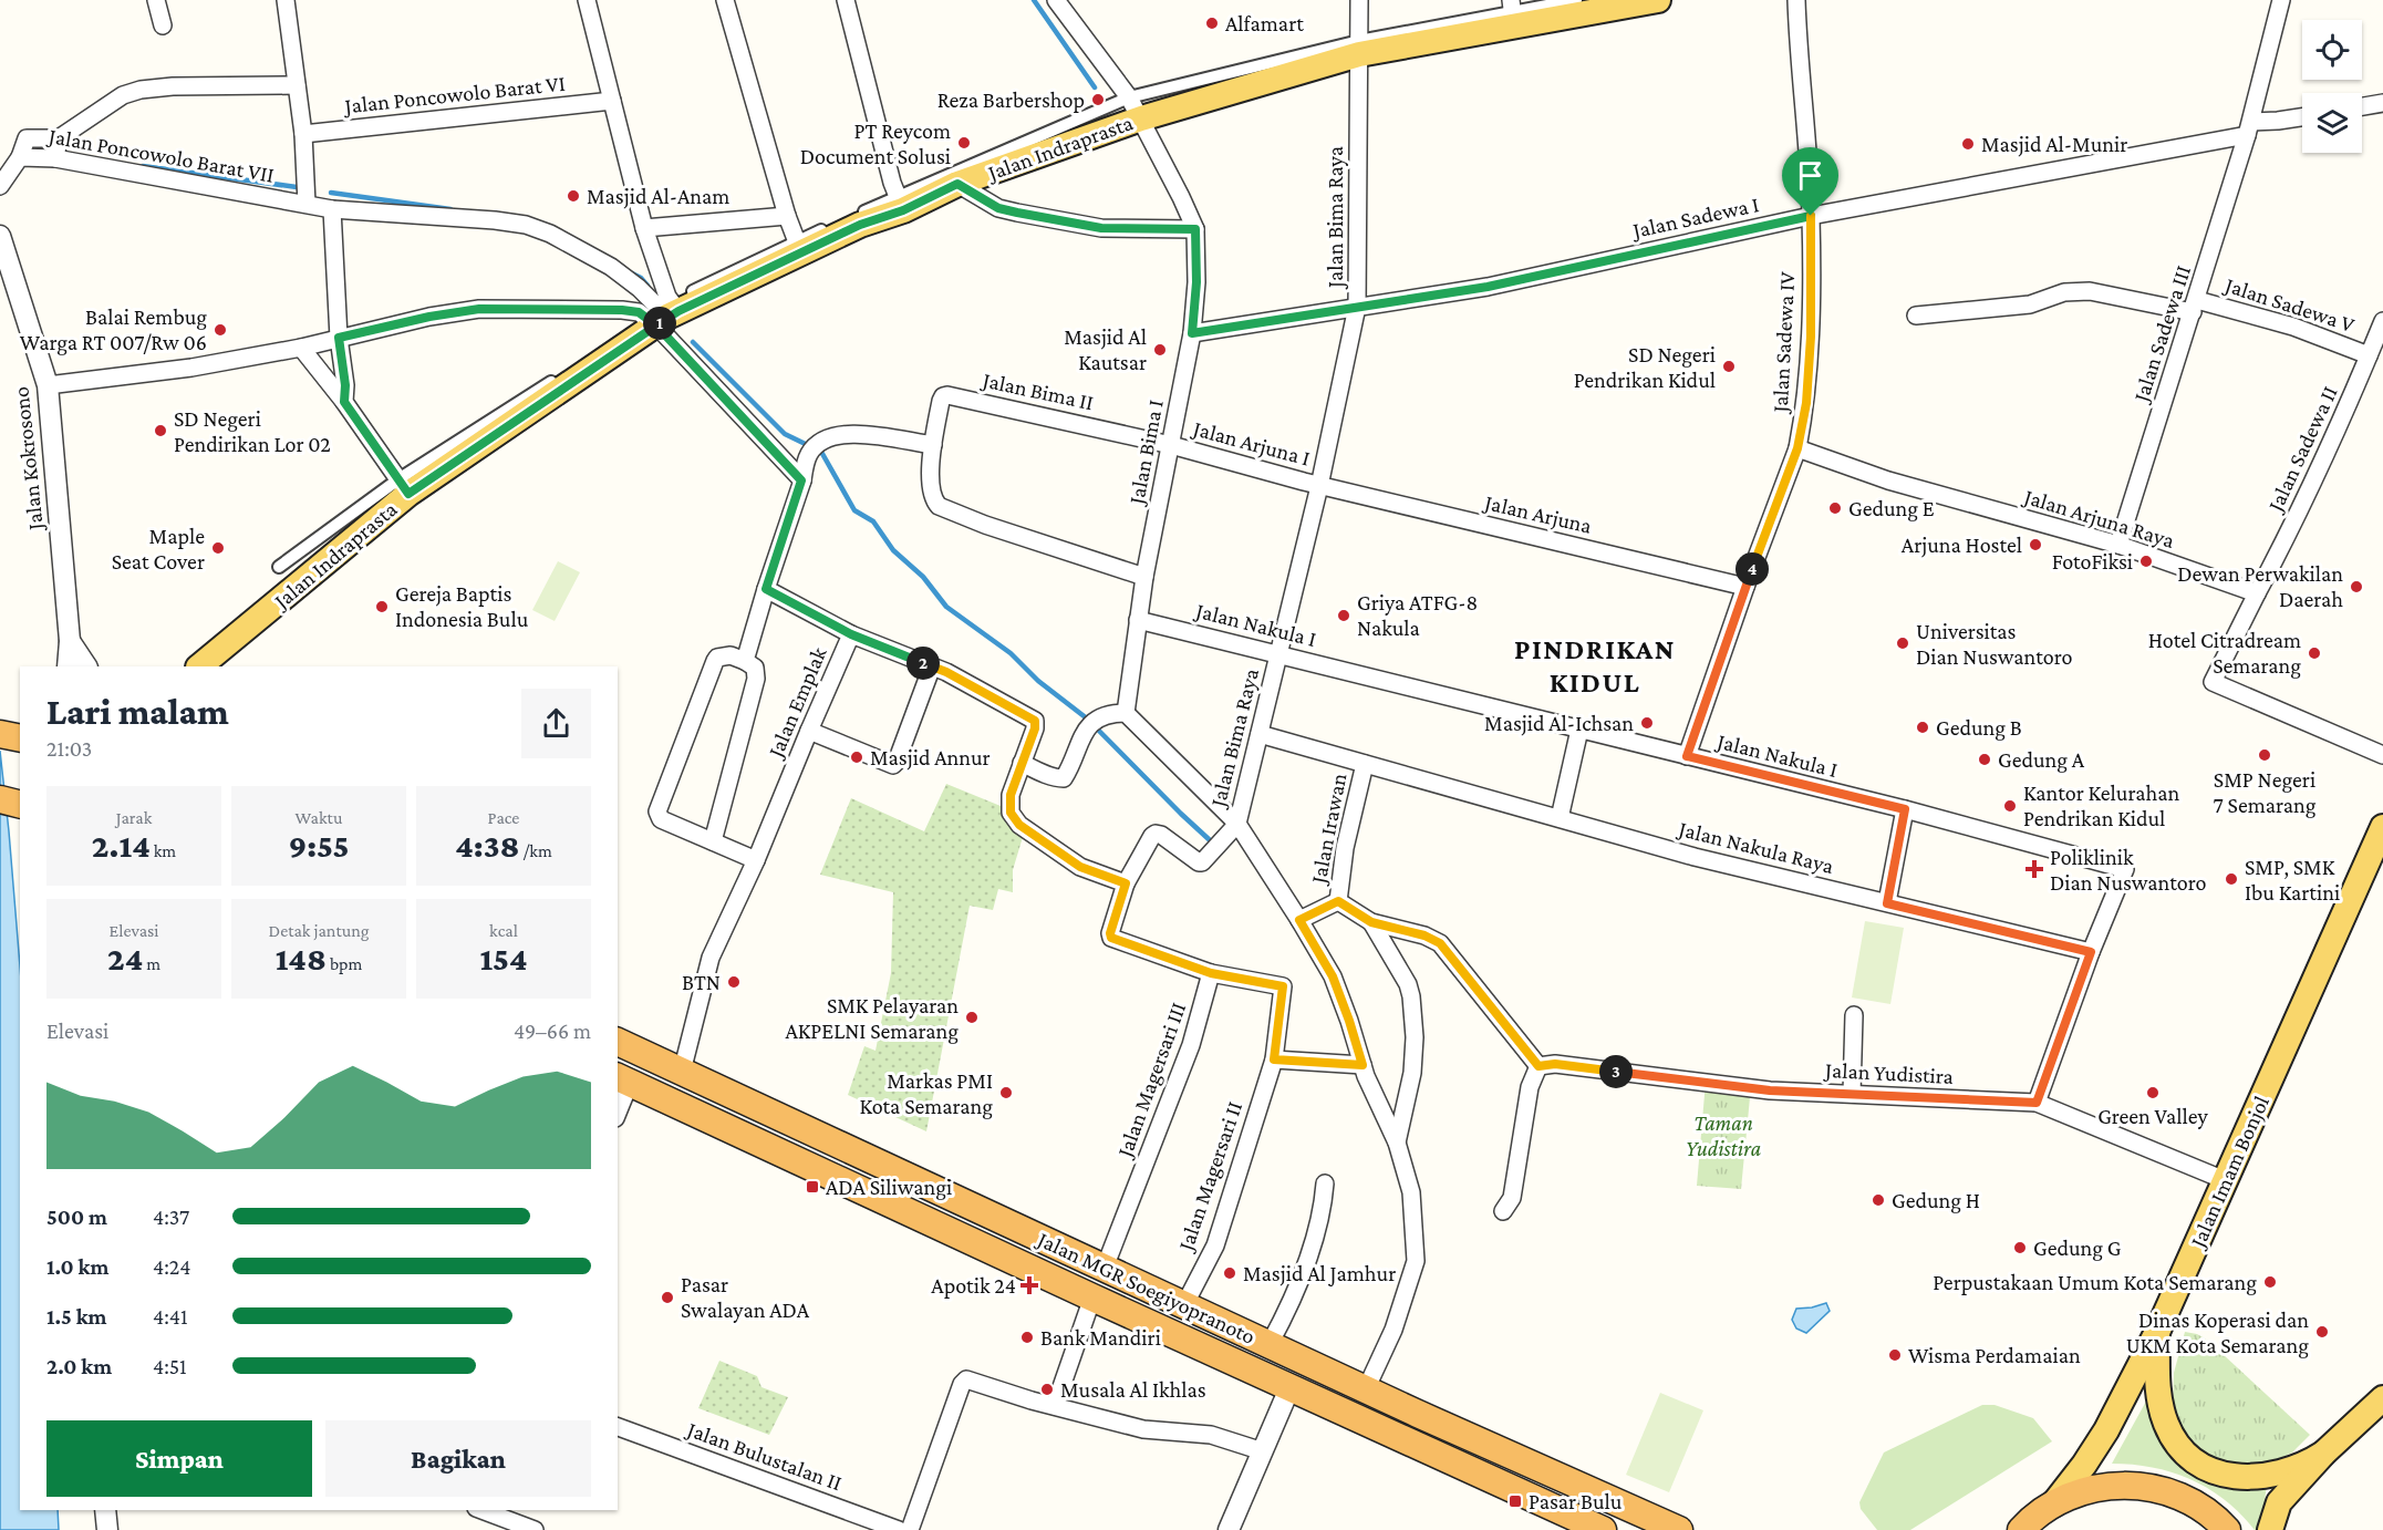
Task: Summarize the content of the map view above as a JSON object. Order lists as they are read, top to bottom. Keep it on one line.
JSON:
{"streets":{"highway":["Jalan MGR Soegiyopranoto"],"main road":["Jalan Indraprasta","Jalan Imam Bonjol"],"street":["Jalan Poncowolo Barat VI","Jalan Poncowolo Barat VII","Jalan Bima Raya","Jalan Sadewa I","Jalan Sadewa V","Jalan Sadewa III","Jalan Sadewa IV","Jalan Bima II","Jalan Arjuna I","Jalan Sadewa II","Jalan Bima I","Jalan Kokrosono","Jalan Arjuna","Jalan Arjuna Raya","Jalan Nakula I","Jalan Emplak","Jalan Irawan","Jalan Nakula Raya","Jalan Yudistira","Jalan Magersari III","Jalan Magersari II","Jalan Bulustalan II"]},"crossings":[["Jalan Indraprasta","Jalan Poncowolo Barat VII"],["Jalan Indraprasta","Jalan Bima Raya"],["Jalan Indraprasta","Jalan Bima I"],["Jalan Bima Raya","Jalan Sadewa I"],["Jalan Bima Raya","Jalan Arjuna I"],["Jalan Bima Raya","Jalan Arjuna"],["Jalan Bima Raya","Jalan Nakula I"],["Jalan Bima Raya","Jalan Irawan"],["Jalan Bima Raya","Jalan Nakula Raya"],["Jalan Bima Raya","Jalan MGR Soegiyopranoto"],["Jalan Sadewa I","Jalan Sadewa III"],["Jalan Sadewa I","Jalan Sadewa IV"],["Jalan Sadewa I","Jalan Bima I"],["Jalan Sadewa V","Jalan Sadewa III"],["Jalan Sadewa V","Jalan Sadewa II"],["Jalan Sadewa III","Jalan Arjuna Raya"],["Jalan Sadewa IV","Jalan Arjuna Raya"],["Jalan Bima II","Jalan Arjuna I"],["Jalan Bima II","Jalan Bima I"],["Jalan Arjuna I","Jalan Bima I"],["Jalan Arjuna I","Jalan Arjuna"],["Jalan Sadewa II","Jalan Arjuna Raya"],["Jalan Bima I","Jalan Nakula I"],["Jalan Nakula I","Jalan Nakula Raya"],["Jalan Emplak","Jalan MGR Soegiyopranoto"],["Jalan Irawan","Jalan Nakula Raya"],["Jalan Irawan","Jalan Yudistira"],["Jalan Yudistira","Jalan Imam Bonjol"],["Jalan Magersari III","Jalan Magersari II"],["Jalan Magersari III","Jalan MGR Soegiyopranoto"],["Jalan Magersari II","Jalan MGR Soegiyopranoto"]],"districts":["PINDRIKAN KIDUL"],"parks":["Taman Yudistira"],"places":{"other":["Alfamart","Reza Barbershop","PT Reycom Document Solusi","Masjid Al-Munir","Masjid Al-Anam","Balai Rembug Warga RT 007/Rw 06","Masjid Al Kautsar","SD Negeri Pendrikan Kidul","SD Negeri Pendirikan Lor 02","Gedung E","Arjuna Hostel","Maple Seat Cover","FotoFiksi","Dewan Perwakilan Daerah","Gereja Baptis Indonesia Bulu","Griya ATFG-8 Nakula","Universitas Dian Nuswantoro","Hotel Citradream Semarang","Masjid Al-Ichsan","Gedung B","SMP Negeri 7 Semarang","Masjid Annur","Gedung A","Kantor Kelurahan Pendrikan Kidul","SMP, SMK Ibu Kartini","BTN","SMK Pelayaran AKPELNI Semarang","Markas PMI Kota Semarang","Green Valley","Gedung H","Gedung G","Masjid Al Jamhur","Perpustakaan Umum Kota Semarang","Pasar Swalayan ADA","Dinas Koperasi dan UKM Kota Semarang","Bank Mandiri","Wisma Perdamaian","Musala Al Ikhlas"],"health":["Poliklinik Dian Nuswantoro","Apotik 24"],"transit":["ADA Siliwangi","Pasar Bulu"]},"page":{"pins":["1","4","2","3"],"heading":["Lari malam","21:03"],"stats":[["Jarak","2.14 km"],["Waktu","9:55"],["Pace","4:38 /km"],["Elevasi","24 m"],["Detak jantung","148 bpm"],["kcal","154"]],"chart":["Elevasi","49–66 m"],"list":[{"name":"500 m","note":"4:37"},{"name":"1.0 km","note":"4:24"},{"name":"1.5 km","note":"4:41"},{"name":"2.0 km","note":"4:51"}],"buttons":["Simpan","Bagikan"]}}
